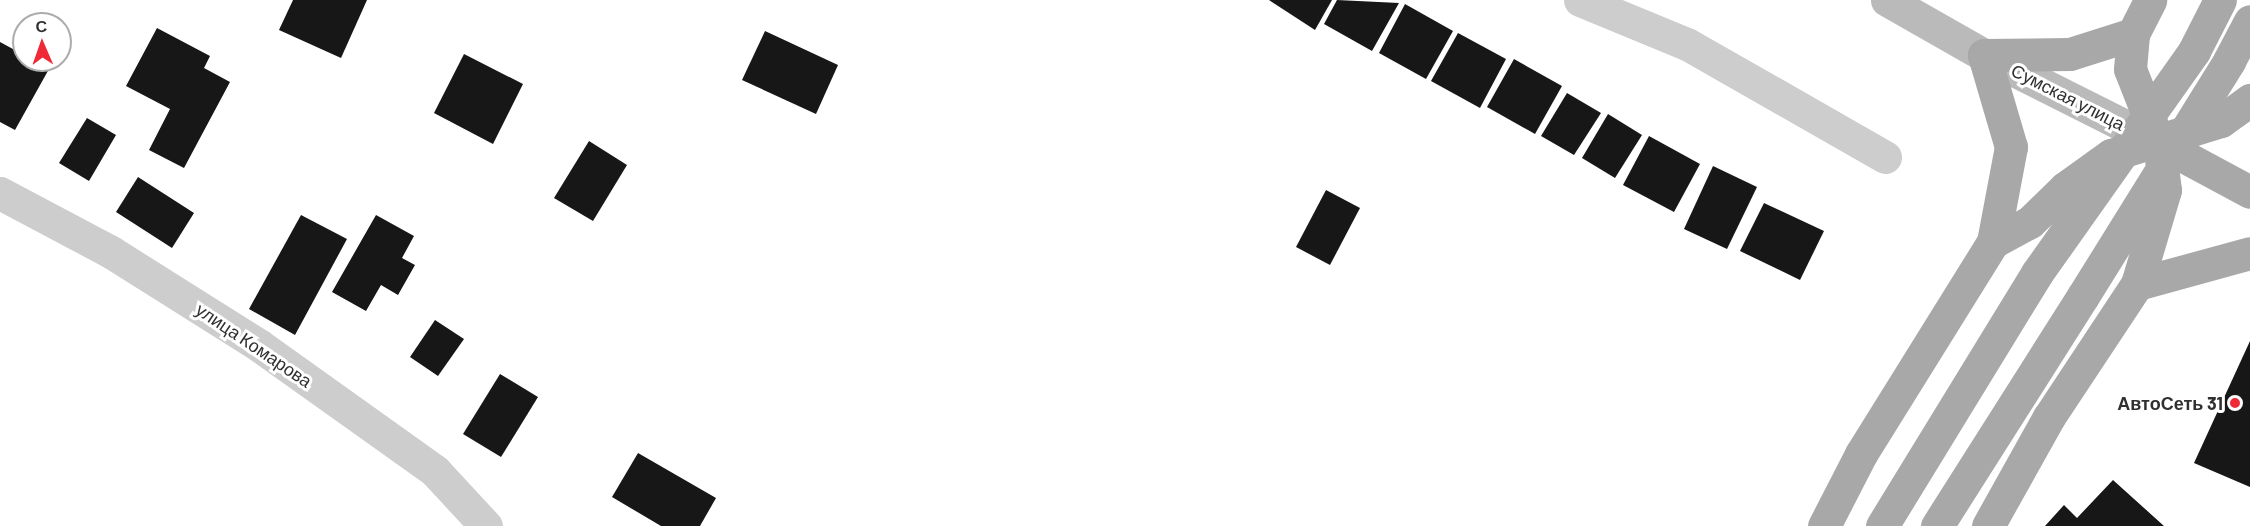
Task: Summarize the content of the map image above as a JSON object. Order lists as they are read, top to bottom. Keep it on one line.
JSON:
{"streets":{"main road":["Сумская улица"],"street":["улица Комарова"]},"places":["АвтоСеть 31"],"north":"top"}
